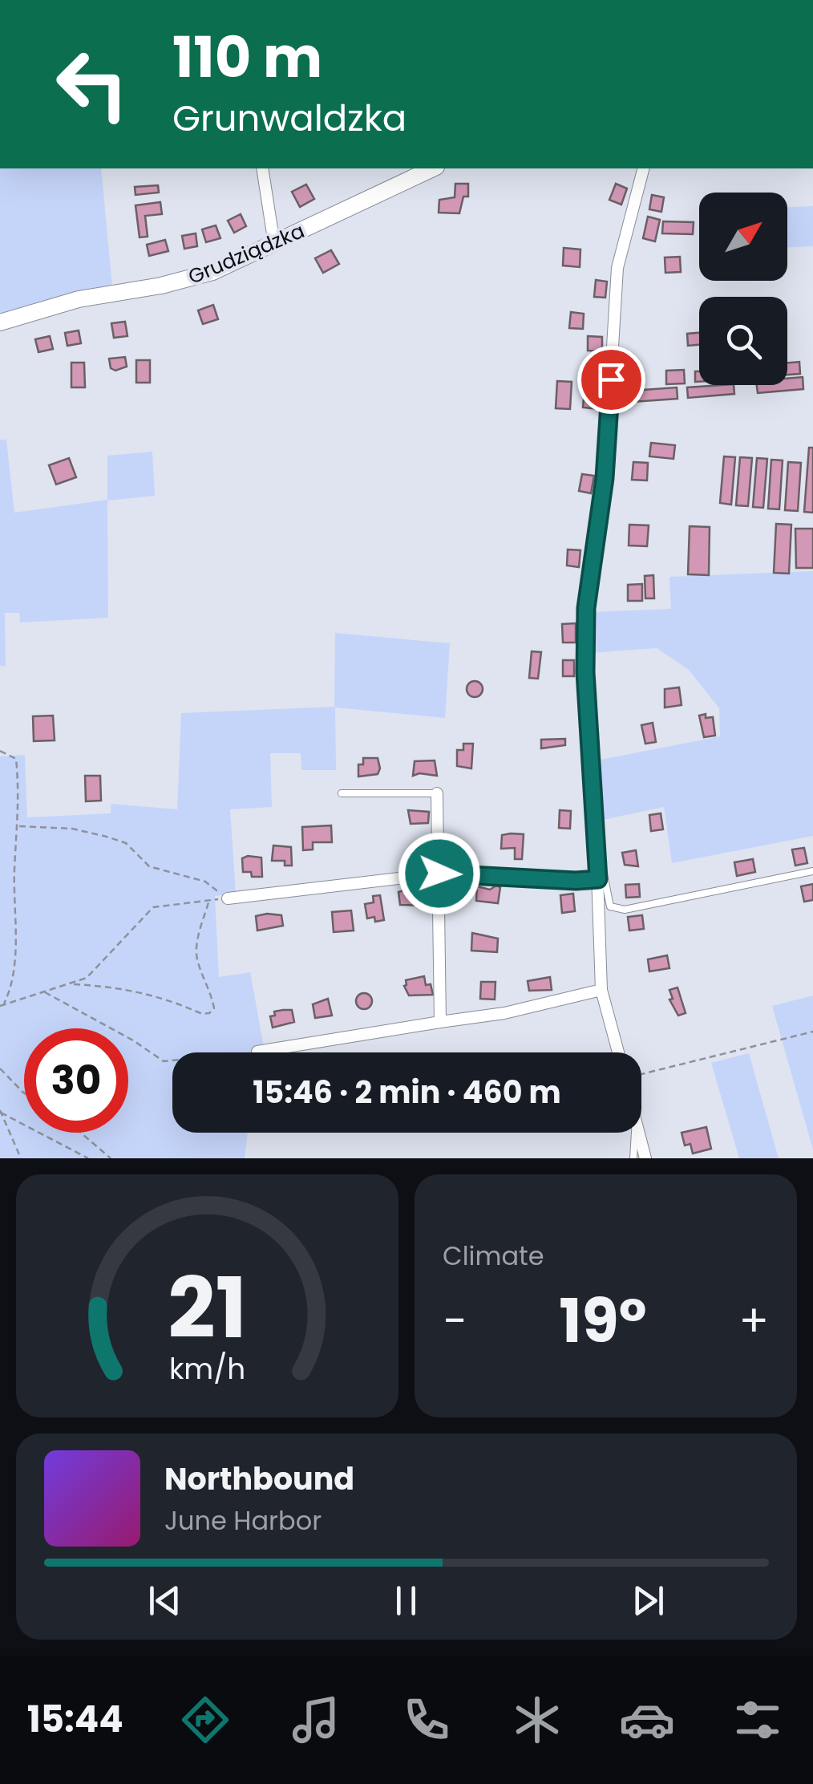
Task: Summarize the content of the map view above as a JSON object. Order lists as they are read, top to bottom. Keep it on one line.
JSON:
{"streets":{"street":["Grudziądzka"]},"north":"top right","page":{"turn":["110 m","Grunwaldzka"],"limit":"30","trip":"15:46 · 2 min · 460 m","tile":"Climate","heat":["−","19°","+"],"song":["Northbound","June Harbor"],"tabs":"15:44","gauge":["21","km/h"]}}
